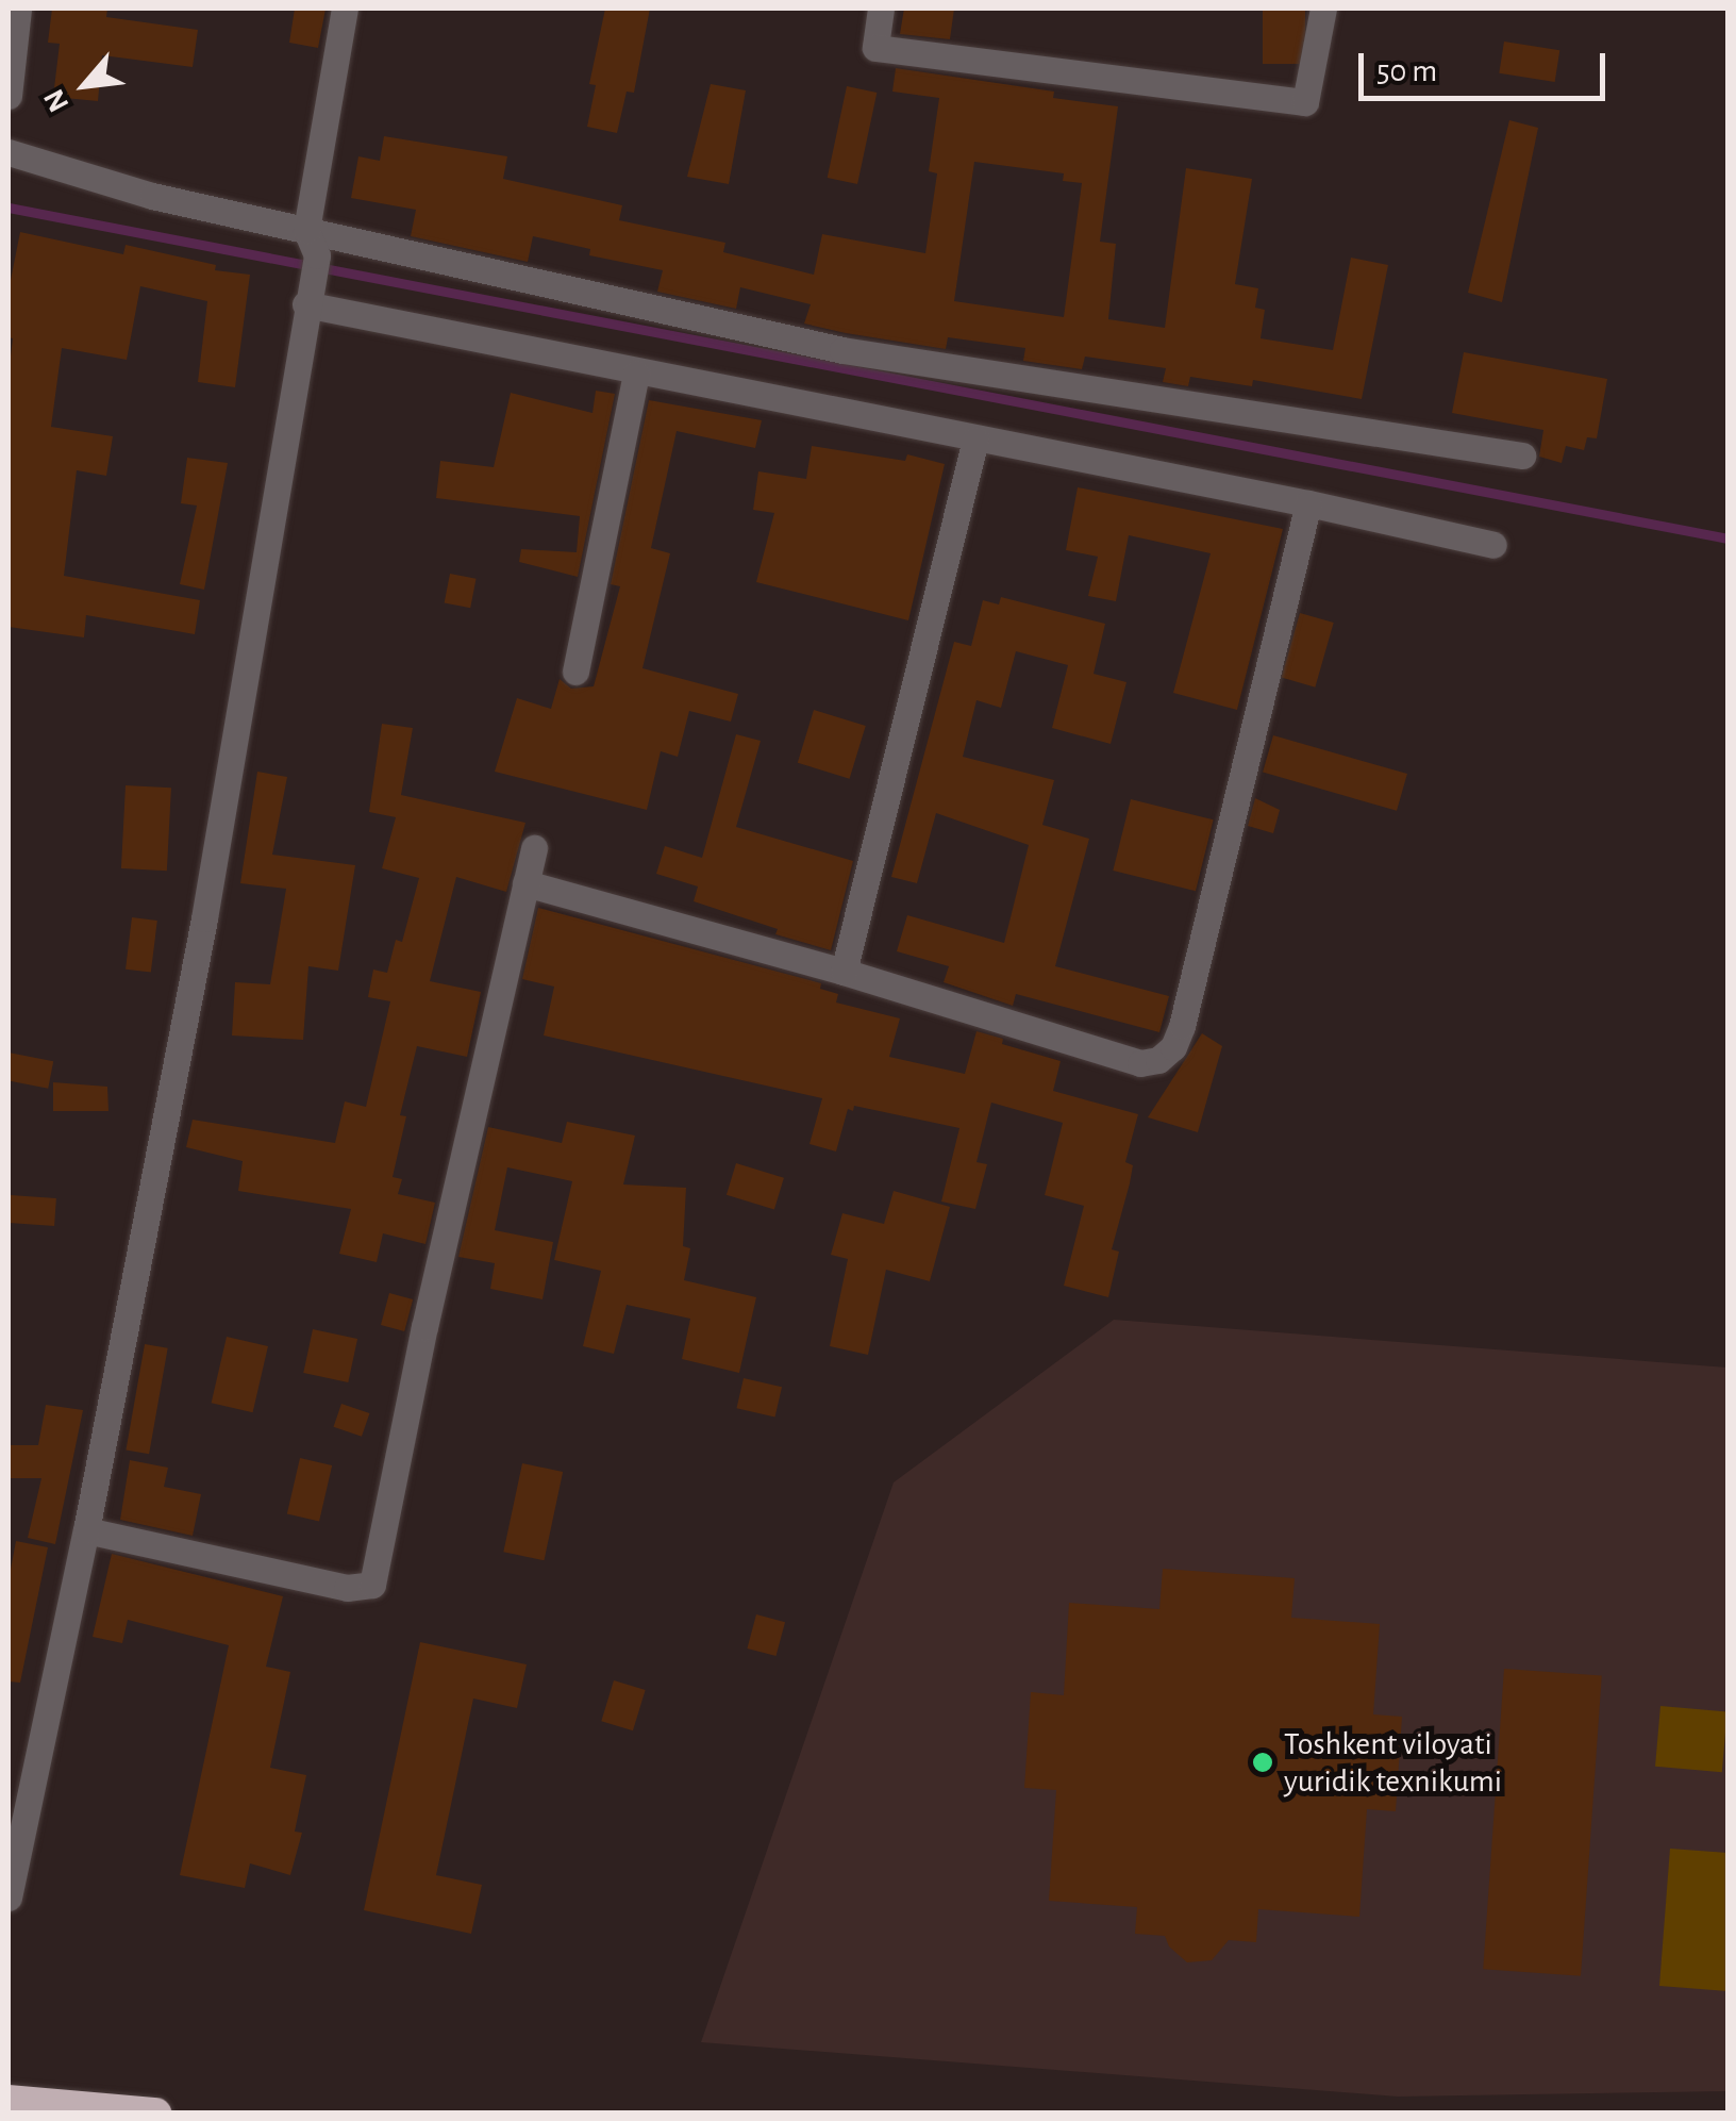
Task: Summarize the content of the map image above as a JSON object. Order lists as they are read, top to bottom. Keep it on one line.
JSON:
{"places":["Toshkent viloyati yuridik texnikumi"],"scale_bar":"50 m","north":"bottom left"}
